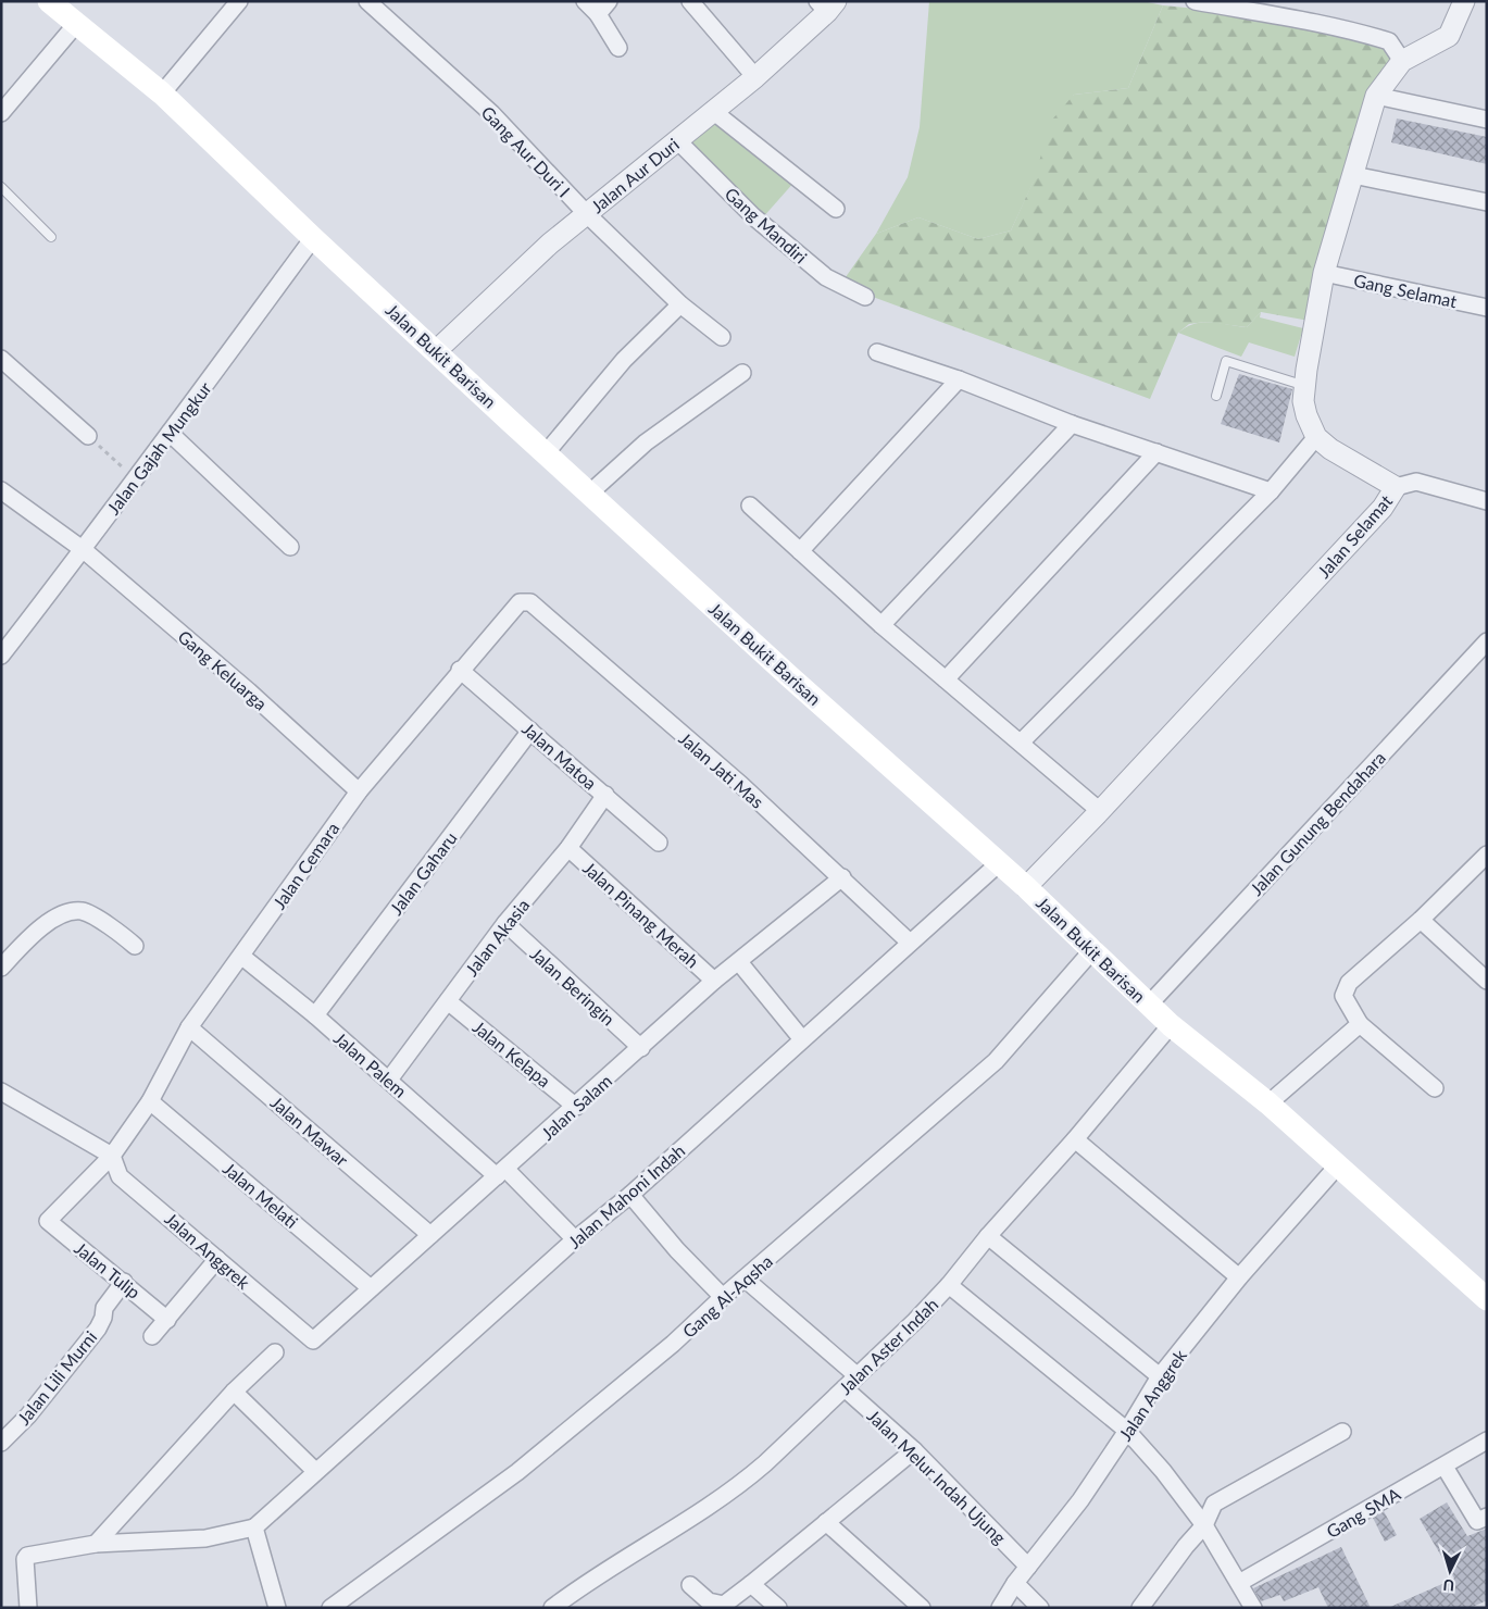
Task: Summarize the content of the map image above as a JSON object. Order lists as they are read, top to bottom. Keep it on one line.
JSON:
{"streets":{"main road":["Jalan Bukit Barisan"],"street":["Gang Aur Duri I","Jalan Aur Duri","Gang Mandiri","Gang Selamat","Jalan Gajah Mungkur","Jalan Selamat","Gang Keluarga","Jalan Matoa","Jalan Jati Mas","Jalan Gunung Bendahara","Jalan Cemara","Jalan Gaharu","Jalan Pinang Merah","Jalan Akasia","Jalan Beringin","Jalan Kelapa","Jalan Palem","Jalan Salam","Jalan Mawar","Jalan Melati","Jalan Mahoni Indah","Jalan Anggrek","Jalan Tulip","Gang Al-Aqsha","Jalan Aster Indah","Jalan Lili Murni","Jalan Melur Indah Ujung","Gang SMA"]},"crossings":[["Gang Aur Duri I","Jalan Aur Duri"],["Jalan Aur Duri","Gang Mandiri"],["Jalan Aur Duri","Jalan Bukit Barisan"],["Jalan Bukit Barisan","Jalan Gajah Mungkur"],["Jalan Bukit Barisan","Jalan Selamat"],["Jalan Bukit Barisan","Jalan Gunung Bendahara"],["Jalan Bukit Barisan","Jalan Mahoni Indah"],["Jalan Bukit Barisan","Jalan Anggrek"],["Jalan Bukit Barisan","Gang Al-Aqsha"],["Jalan Bukit Barisan","Jalan Aster Indah"],["Jalan Gajah Mungkur","Gang Keluarga"],["Gang Keluarga","Jalan Cemara"],["Jalan Matoa","Jalan Cemara"],["Jalan Matoa","Jalan Gaharu"],["Jalan Matoa","Jalan Akasia"],["Jalan Jati Mas","Jalan Cemara"],["Jalan Jati Mas","Jalan Salam"],["Jalan Jati Mas","Jalan Mahoni Indah"],["Jalan Cemara","Jalan Palem"],["Jalan Cemara","Jalan Mawar"],["Jalan Cemara","Jalan Melati"],["Jalan Cemara","Jalan Anggrek"],["Jalan Cemara","Jalan Tulip"],["Jalan Gaharu","Jalan Palem"],["Jalan Pinang Merah","Jalan Akasia"],["Jalan Pinang Merah","Jalan Salam"],["Jalan Akasia","Jalan Beringin"],["Jalan Akasia","Jalan Kelapa"],["Jalan Akasia","Jalan Palem"],["Jalan Beringin","Jalan Salam"],["Jalan Kelapa","Jalan Salam"],["Jalan Palem","Jalan Salam"],["Jalan Palem","Jalan Mahoni Indah"],["Jalan Salam","Jalan Mawar"],["Jalan Salam","Jalan Melati"],["Jalan Salam","Jalan Anggrek"],["Jalan Anggrek","Jalan Melur Indah Ujung"],["Jalan Tulip","Jalan Lili Murni"],["Jalan Aster Indah","Jalan Melur Indah Ujung"]],"north":"bottom"}
